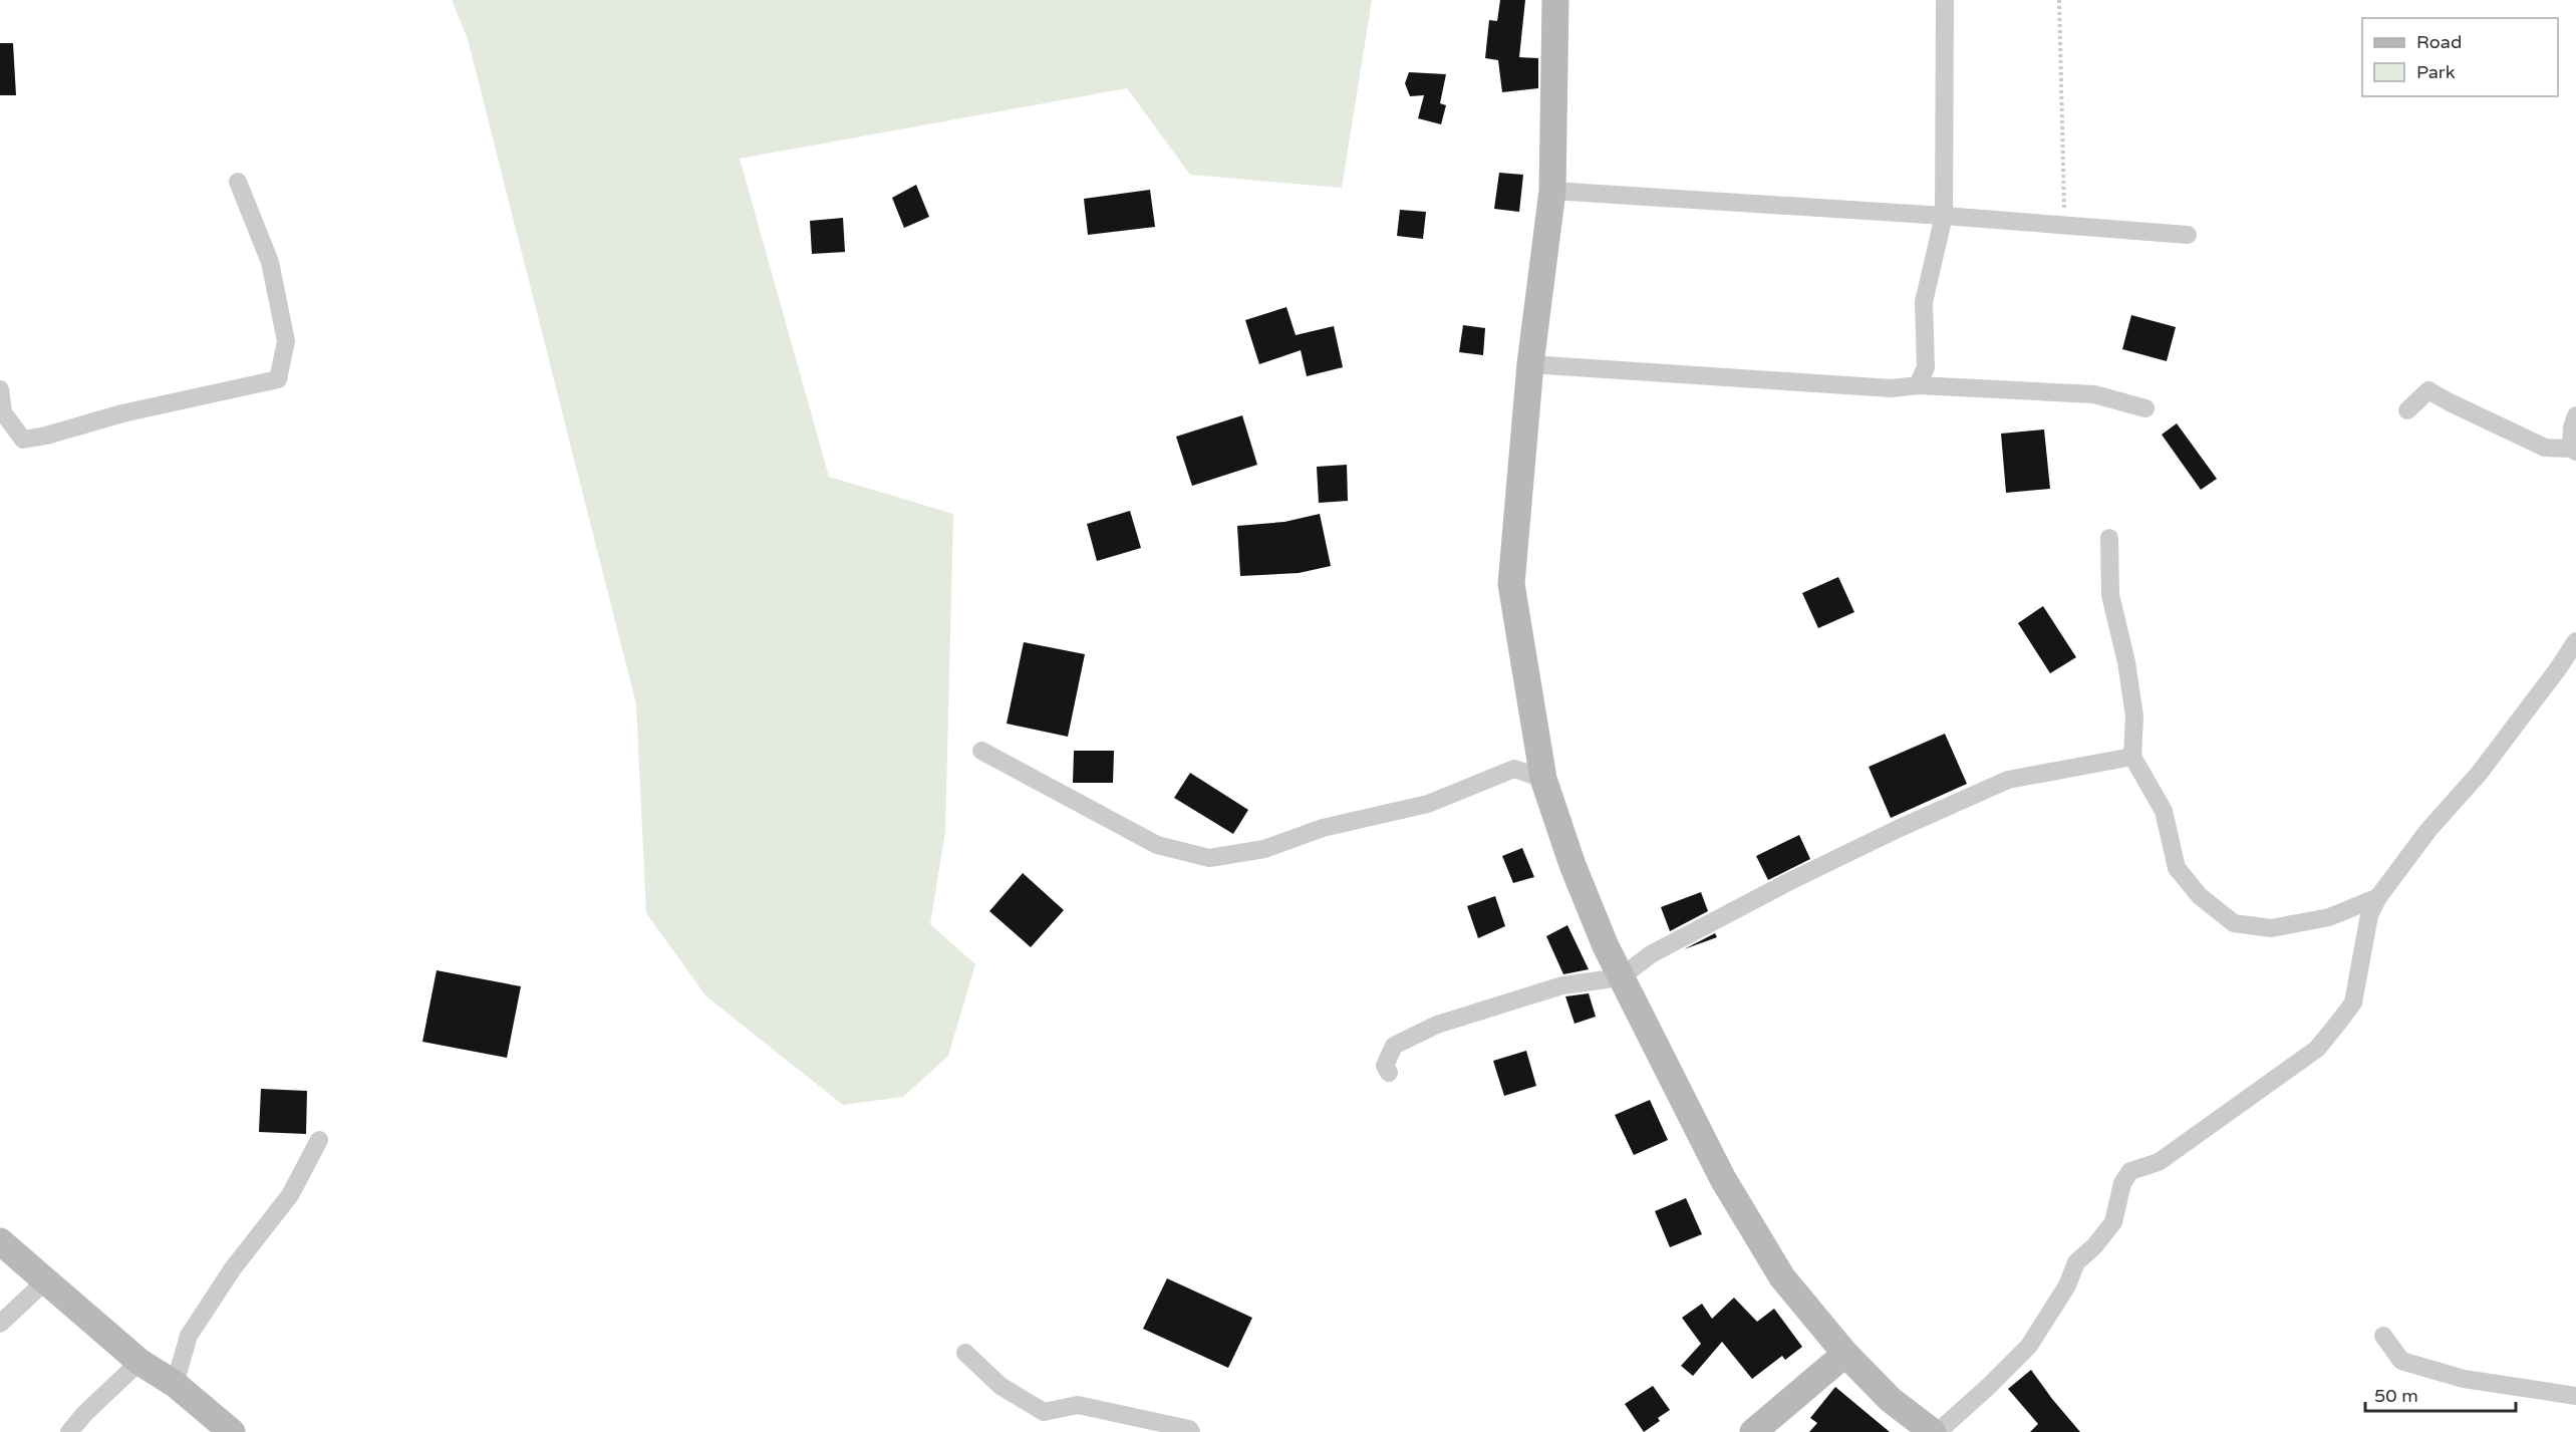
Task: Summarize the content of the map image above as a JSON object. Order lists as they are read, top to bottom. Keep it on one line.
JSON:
{"legend":["Road","Park"],"scale_bar":"50 m"}
